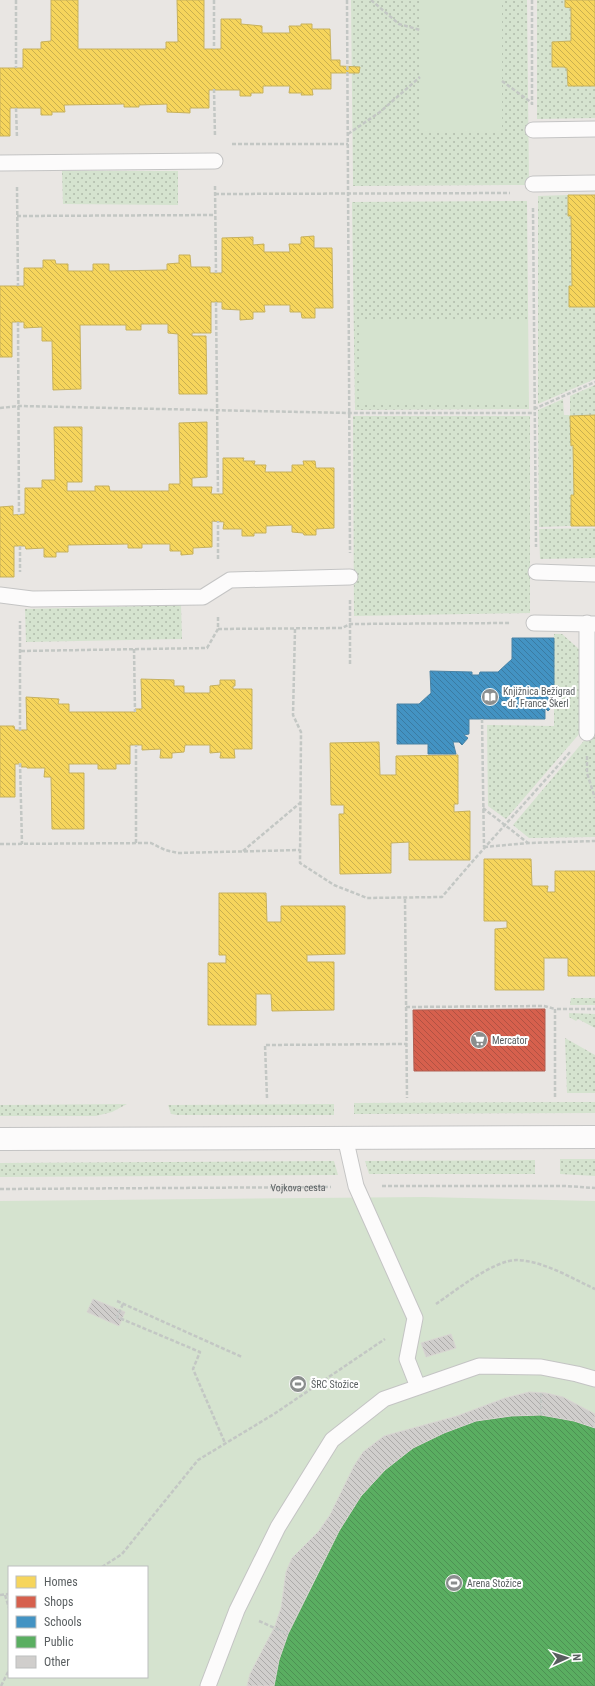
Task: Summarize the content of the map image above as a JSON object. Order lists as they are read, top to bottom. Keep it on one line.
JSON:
{"streets":{"path":["Vojkova cesta"]},"places":{"library":["Knjižnica Bežigrad - dr. France Škerl"],"supermarket":["Mercator"],"sports":["ŠRC Stožice","Arena Stožice"]},"legend":["Homes","Shops","Schools","Public","Other"],"north":"right"}
